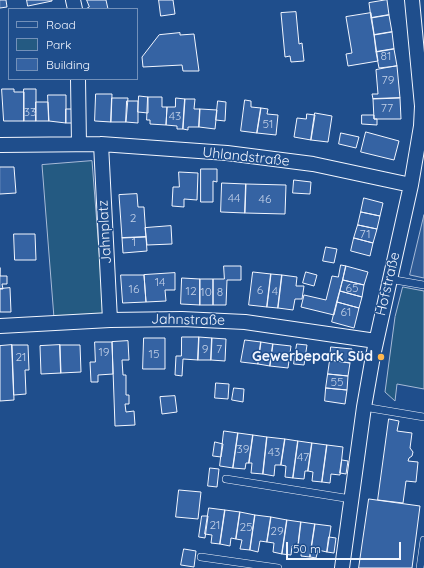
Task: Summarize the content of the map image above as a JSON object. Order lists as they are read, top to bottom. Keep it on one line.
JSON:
{"streets":{"street":["Uhlandstraße","Jahnplatz","Hofstraße","Jahnstraße"]},"crossings":[["Uhlandstraße","Jahnplatz"],["Uhlandstraße","Hofstraße"],["Jahnplatz","Jahnstraße"],["Hofstraße","Jahnstraße"]],"places":["Gewerbepark Süd"],"house_numbers":["81","79","77","33","43","51","44","46","2","71","1","14","65","16","6","12","4","10","8","61","9","7","19","15","21","55","39","43","47","21","25","29"],"legend":["Road","Park","Building"],"scale_bar":"50 m"}
